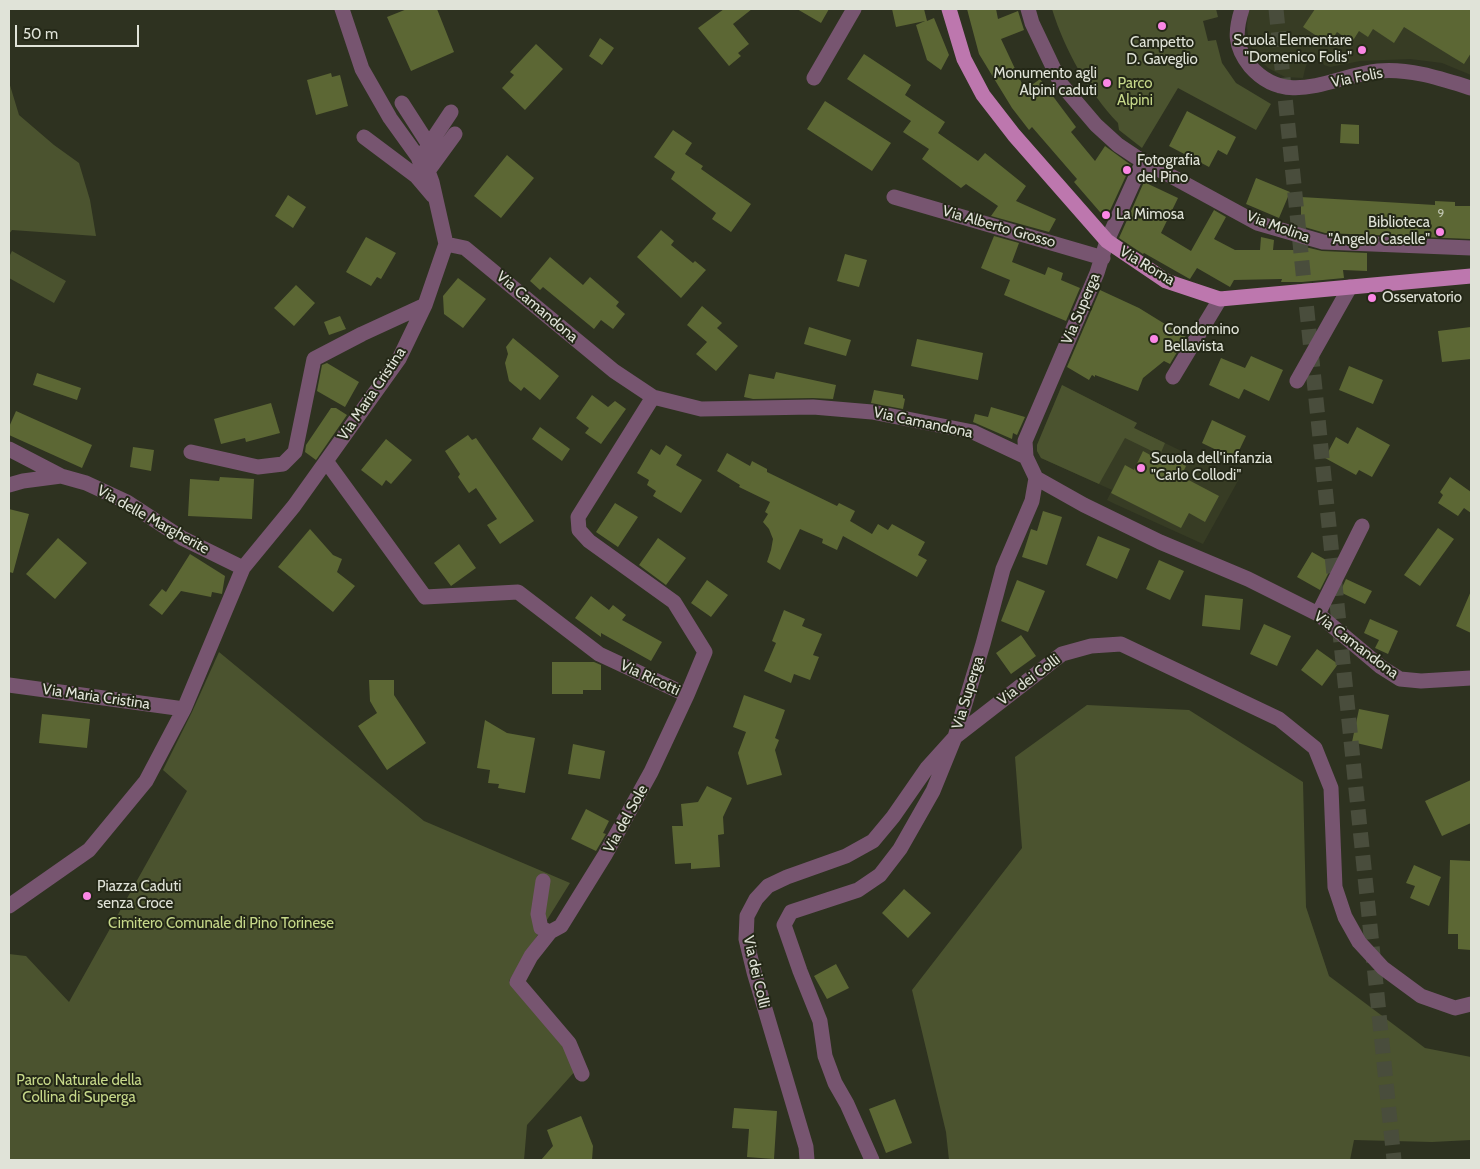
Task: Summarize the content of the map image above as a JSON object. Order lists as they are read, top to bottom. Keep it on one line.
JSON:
{"streets":{"main road":["Via Roma"],"street":["Via Folis","Via Alberto Grosso","Via Molina","Via Camandona","Via Superga","Via Maria Cristina","Via delle Margherite","Via Ricotti","Via dei Colli","Via del Sole"]},"crossings":[["Via Alberto Grosso","Via Superga"],["Via Molina","Via Superga"],["Via Roma","Via Superga"],["Via Camandona","Via Superga"],["Via Camandona","Via Maria Cristina"],["Via Camandona","Via Ricotti"],["Via Superga","Via dei Colli"],["Via Maria Cristina","Via delle Margherite"],["Via Maria Cristina","Via Ricotti"],["Via Ricotti","Via del Sole"]],"parks":["Parco Alpini","Cimitero Comunale di Pino Torinese","Parco Naturale della Collina di Superga"],"places":["Campetto D. Gaveglio","Scuola Elementare \"Domenico Folis\"","Monumento agli Alpini caduti","Fotografia del Pino","La Mimosa","Biblioteca \"Angelo Caselle\"","Osservatorio","Condomino Bellavista","Scuola dell'infanzia \"Carlo Collodi\"","Piazza Caduti senza Croce"],"house_numbers":["9"],"scale_bar":"50 m"}
